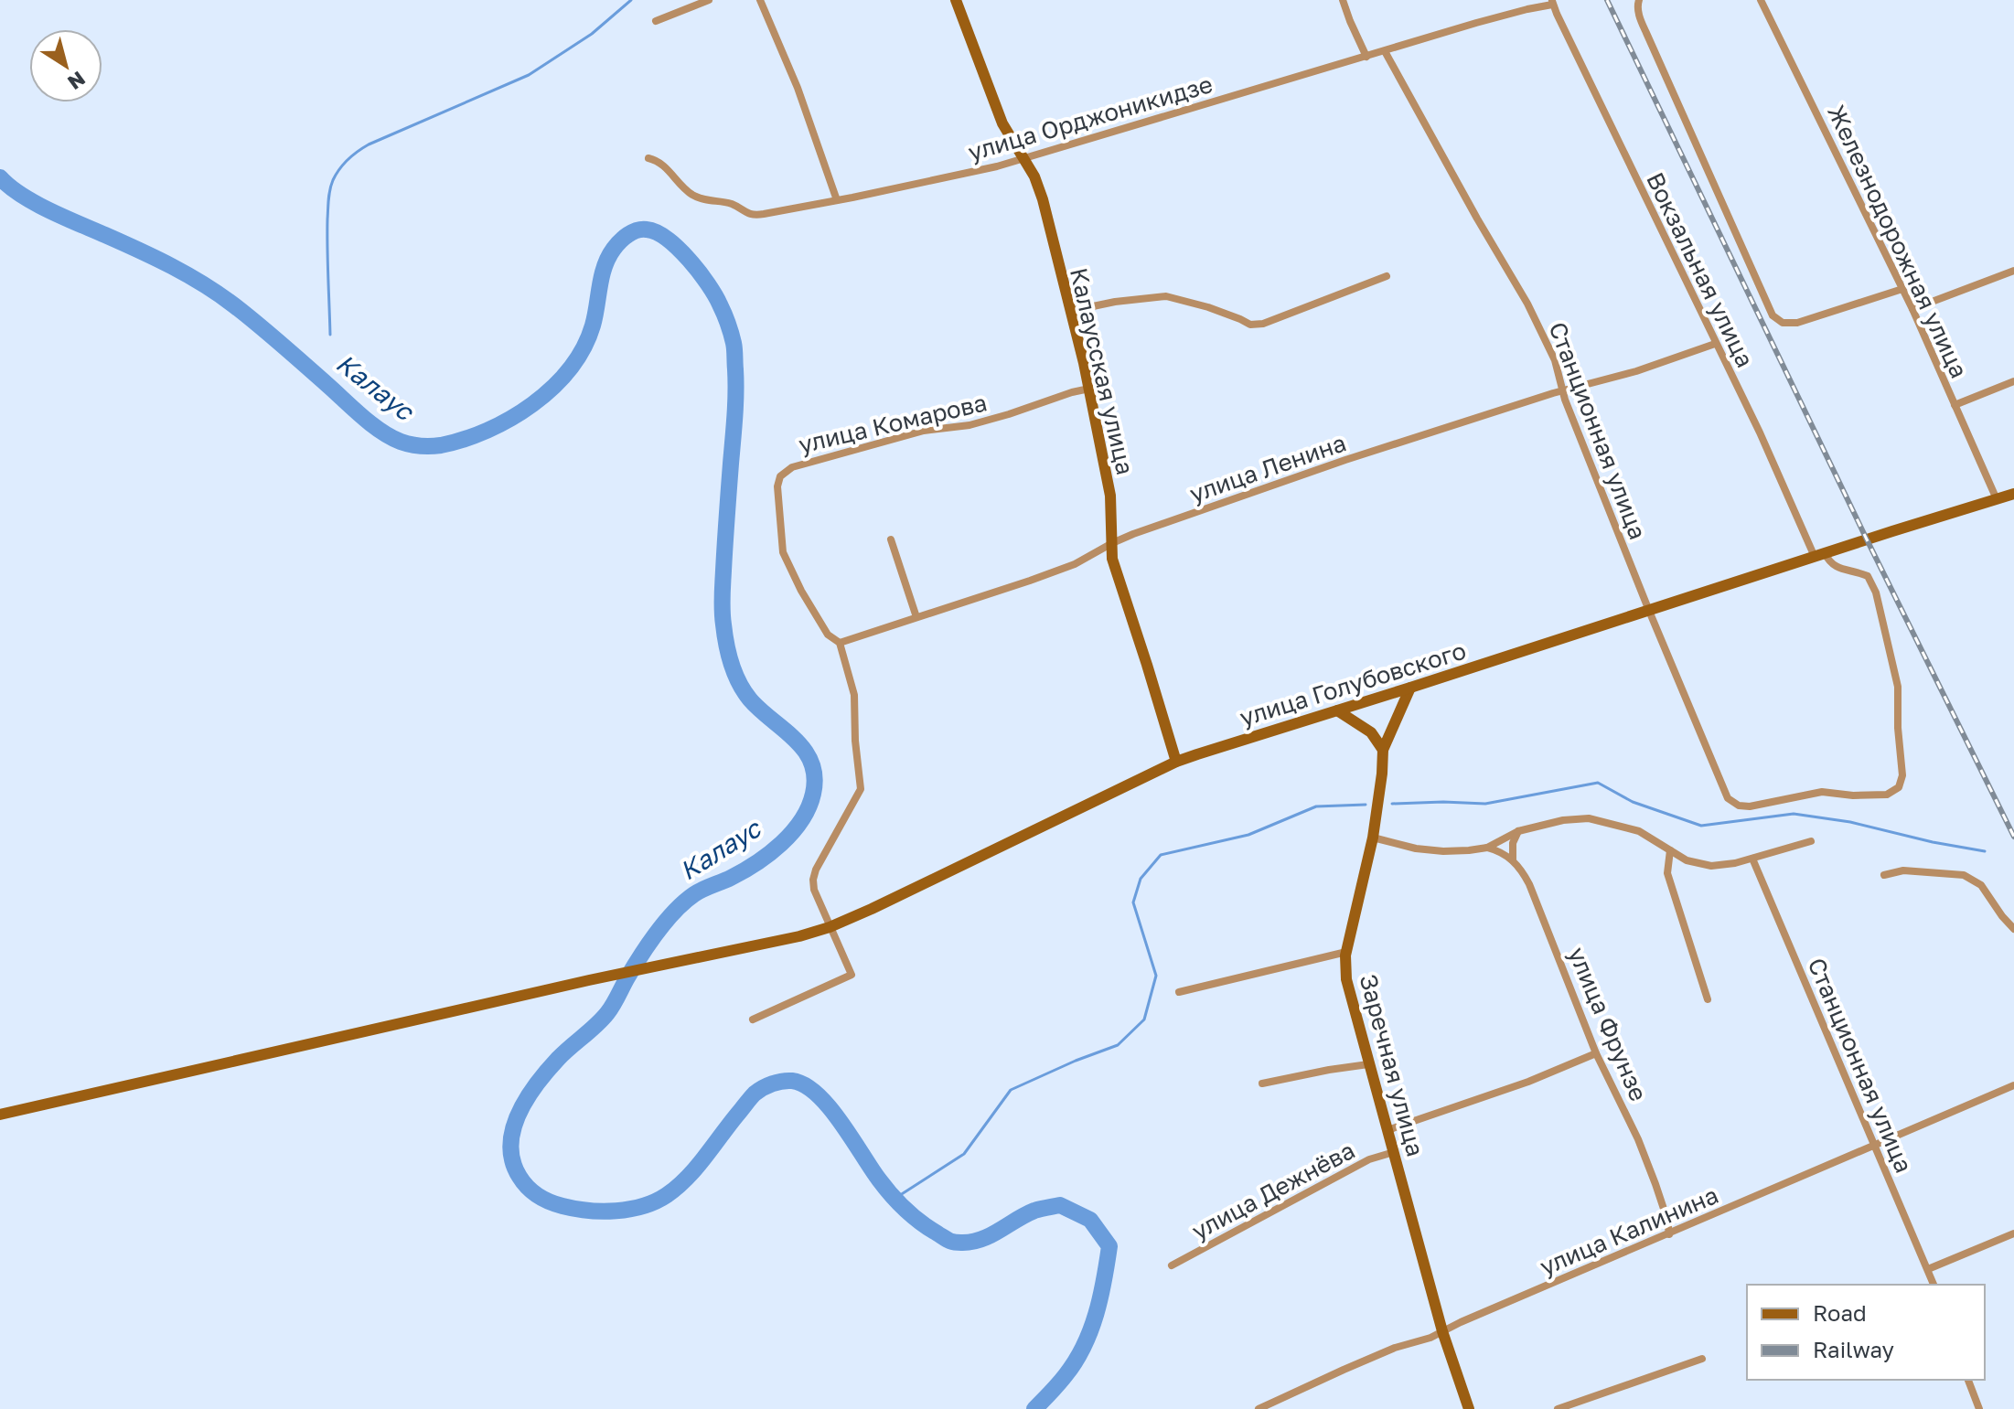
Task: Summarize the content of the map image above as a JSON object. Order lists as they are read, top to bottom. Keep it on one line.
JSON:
{"streets":{"street":["улица Орджоникидзе","Железнодорожная улица","Вокзальная улица","Калаусская улица","улица Комарова","Станционная улица","улица Ленина","улица Голубовского","улица Фрунзе","Заречная улица","улица Дежнёва","улица Калинина"]},"crossings":[["улица Орджоникидзе","Вокзальная улица"],["улица Орджоникидзе","Калаусская улица"],["улица Орджоникидзе","Станционная улица"],["Железнодорожная улица","Вокзальная улица"],["Железнодорожная улица","улица Голубовского"],["Вокзальная улица","Станционная улица"],["Вокзальная улица","улица Ленина"],["Вокзальная улица","улица Голубовского"],["Калаусская улица","улица Комарова"],["Калаусская улица","улица Ленина"],["Калаусская улица","улица Голубовского"],["улица Комарова","улица Ленина"],["улица Комарова","улица Голубовского"],["Станционная улица","улица Ленина"],["Станционная улица","улица Голубовского"],["Станционная улица","улица Калинина"],["улица Голубовского","Заречная улица"],["улица Фрунзе","улица Калинина"],["Заречная улица","улица Дежнёва"],["Заречная улица","улица Калинина"]],"water":["Калаус"],"legend":["Road","Railway"],"north":"bottom right"}
